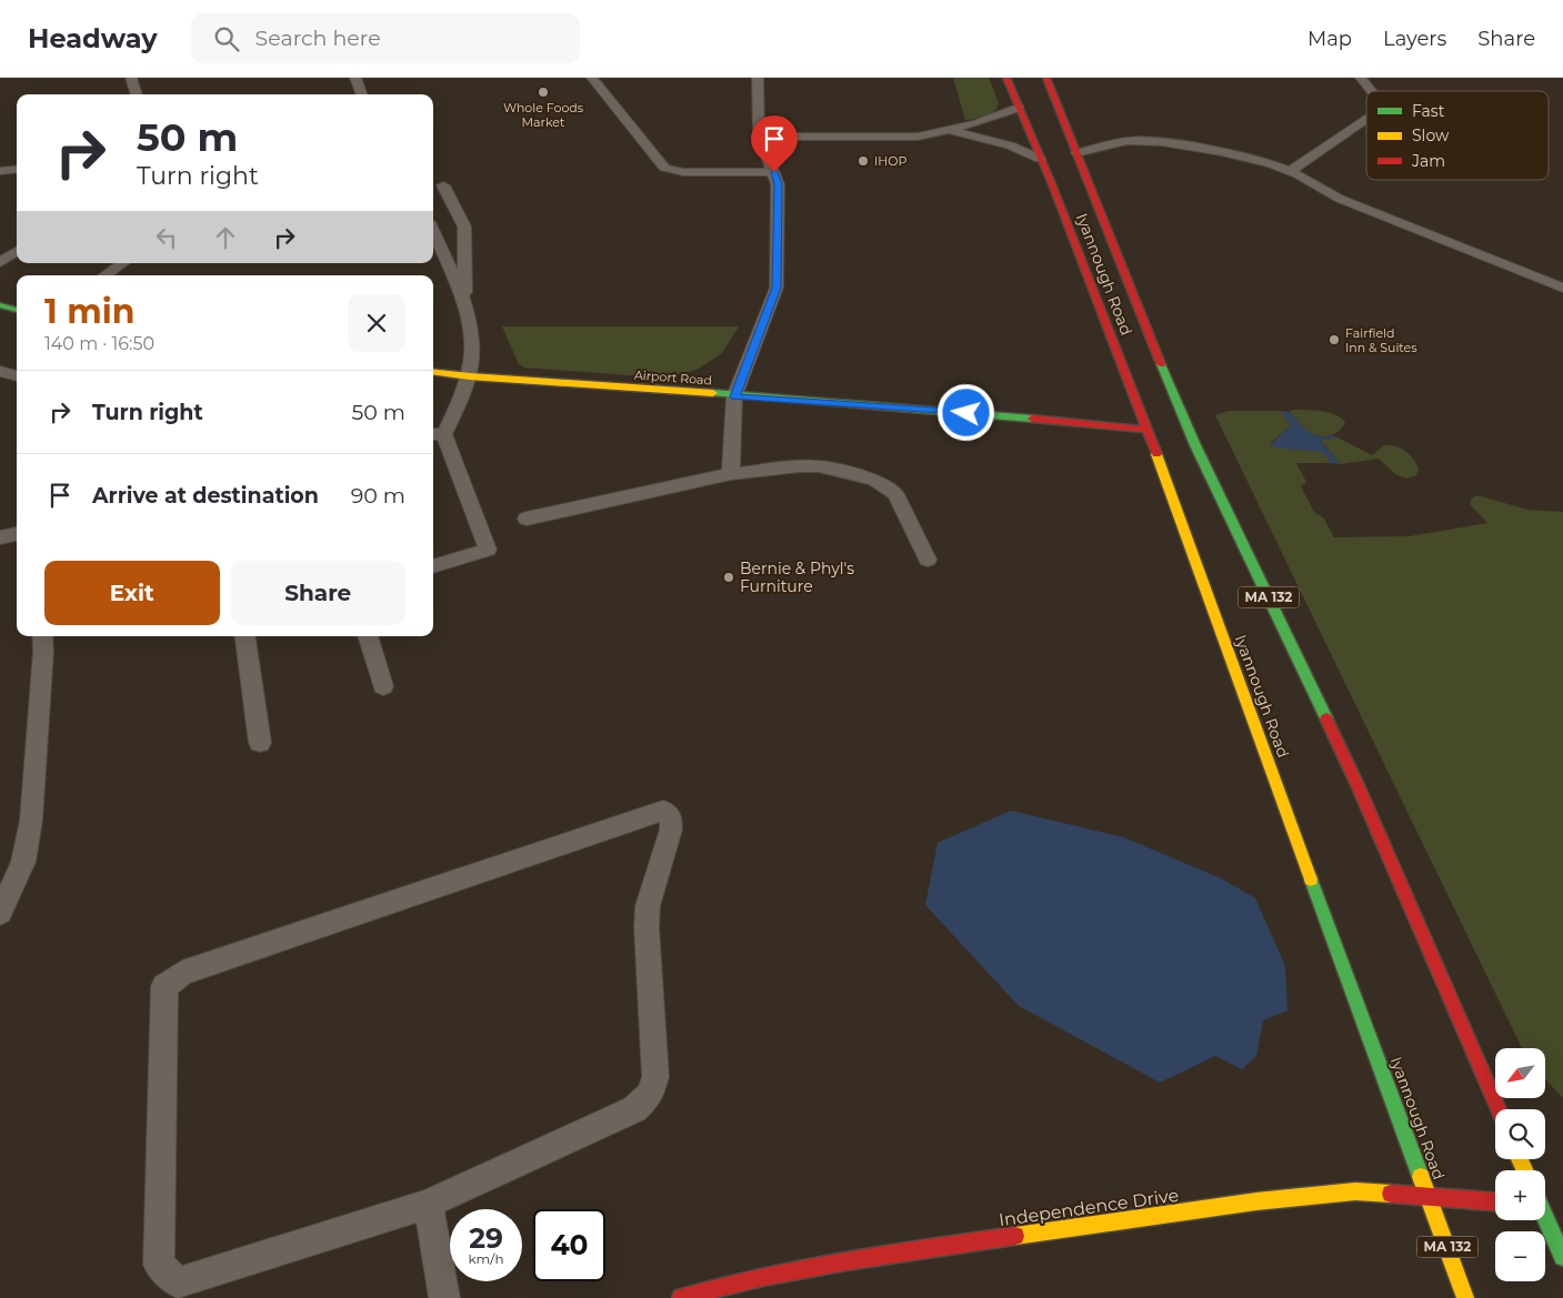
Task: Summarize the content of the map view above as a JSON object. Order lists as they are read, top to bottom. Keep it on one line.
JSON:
{"streets":{"main road":["Iyannough Road","Airport Road","MA 132","Independence Drive"]},"crossings":[["Iyannough Road","Airport Road"],["Iyannough Road","Independence Drive"]],"places":["Whole Foods Market","IHOP","Fairfield Inn & Suites","Bernie & Phyl's Furniture"],"legend":["Fast","Slow","Jam"],"north":"bottom left","page":{"header":"Headway","search":"Search here","nav":["Map","Layers","Share"],"turn":["50 m","Turn right"],"heading":["1 min","140 m · 16:50"],"list":[{"name":"Turn right","value":"50 m"},{"name":"Arrive at destination","value":"90 m"}],"buttons":["Exit","Share"],"map_buttons":["+","−"],"speed":"29 km/h","limit":"40"}}
